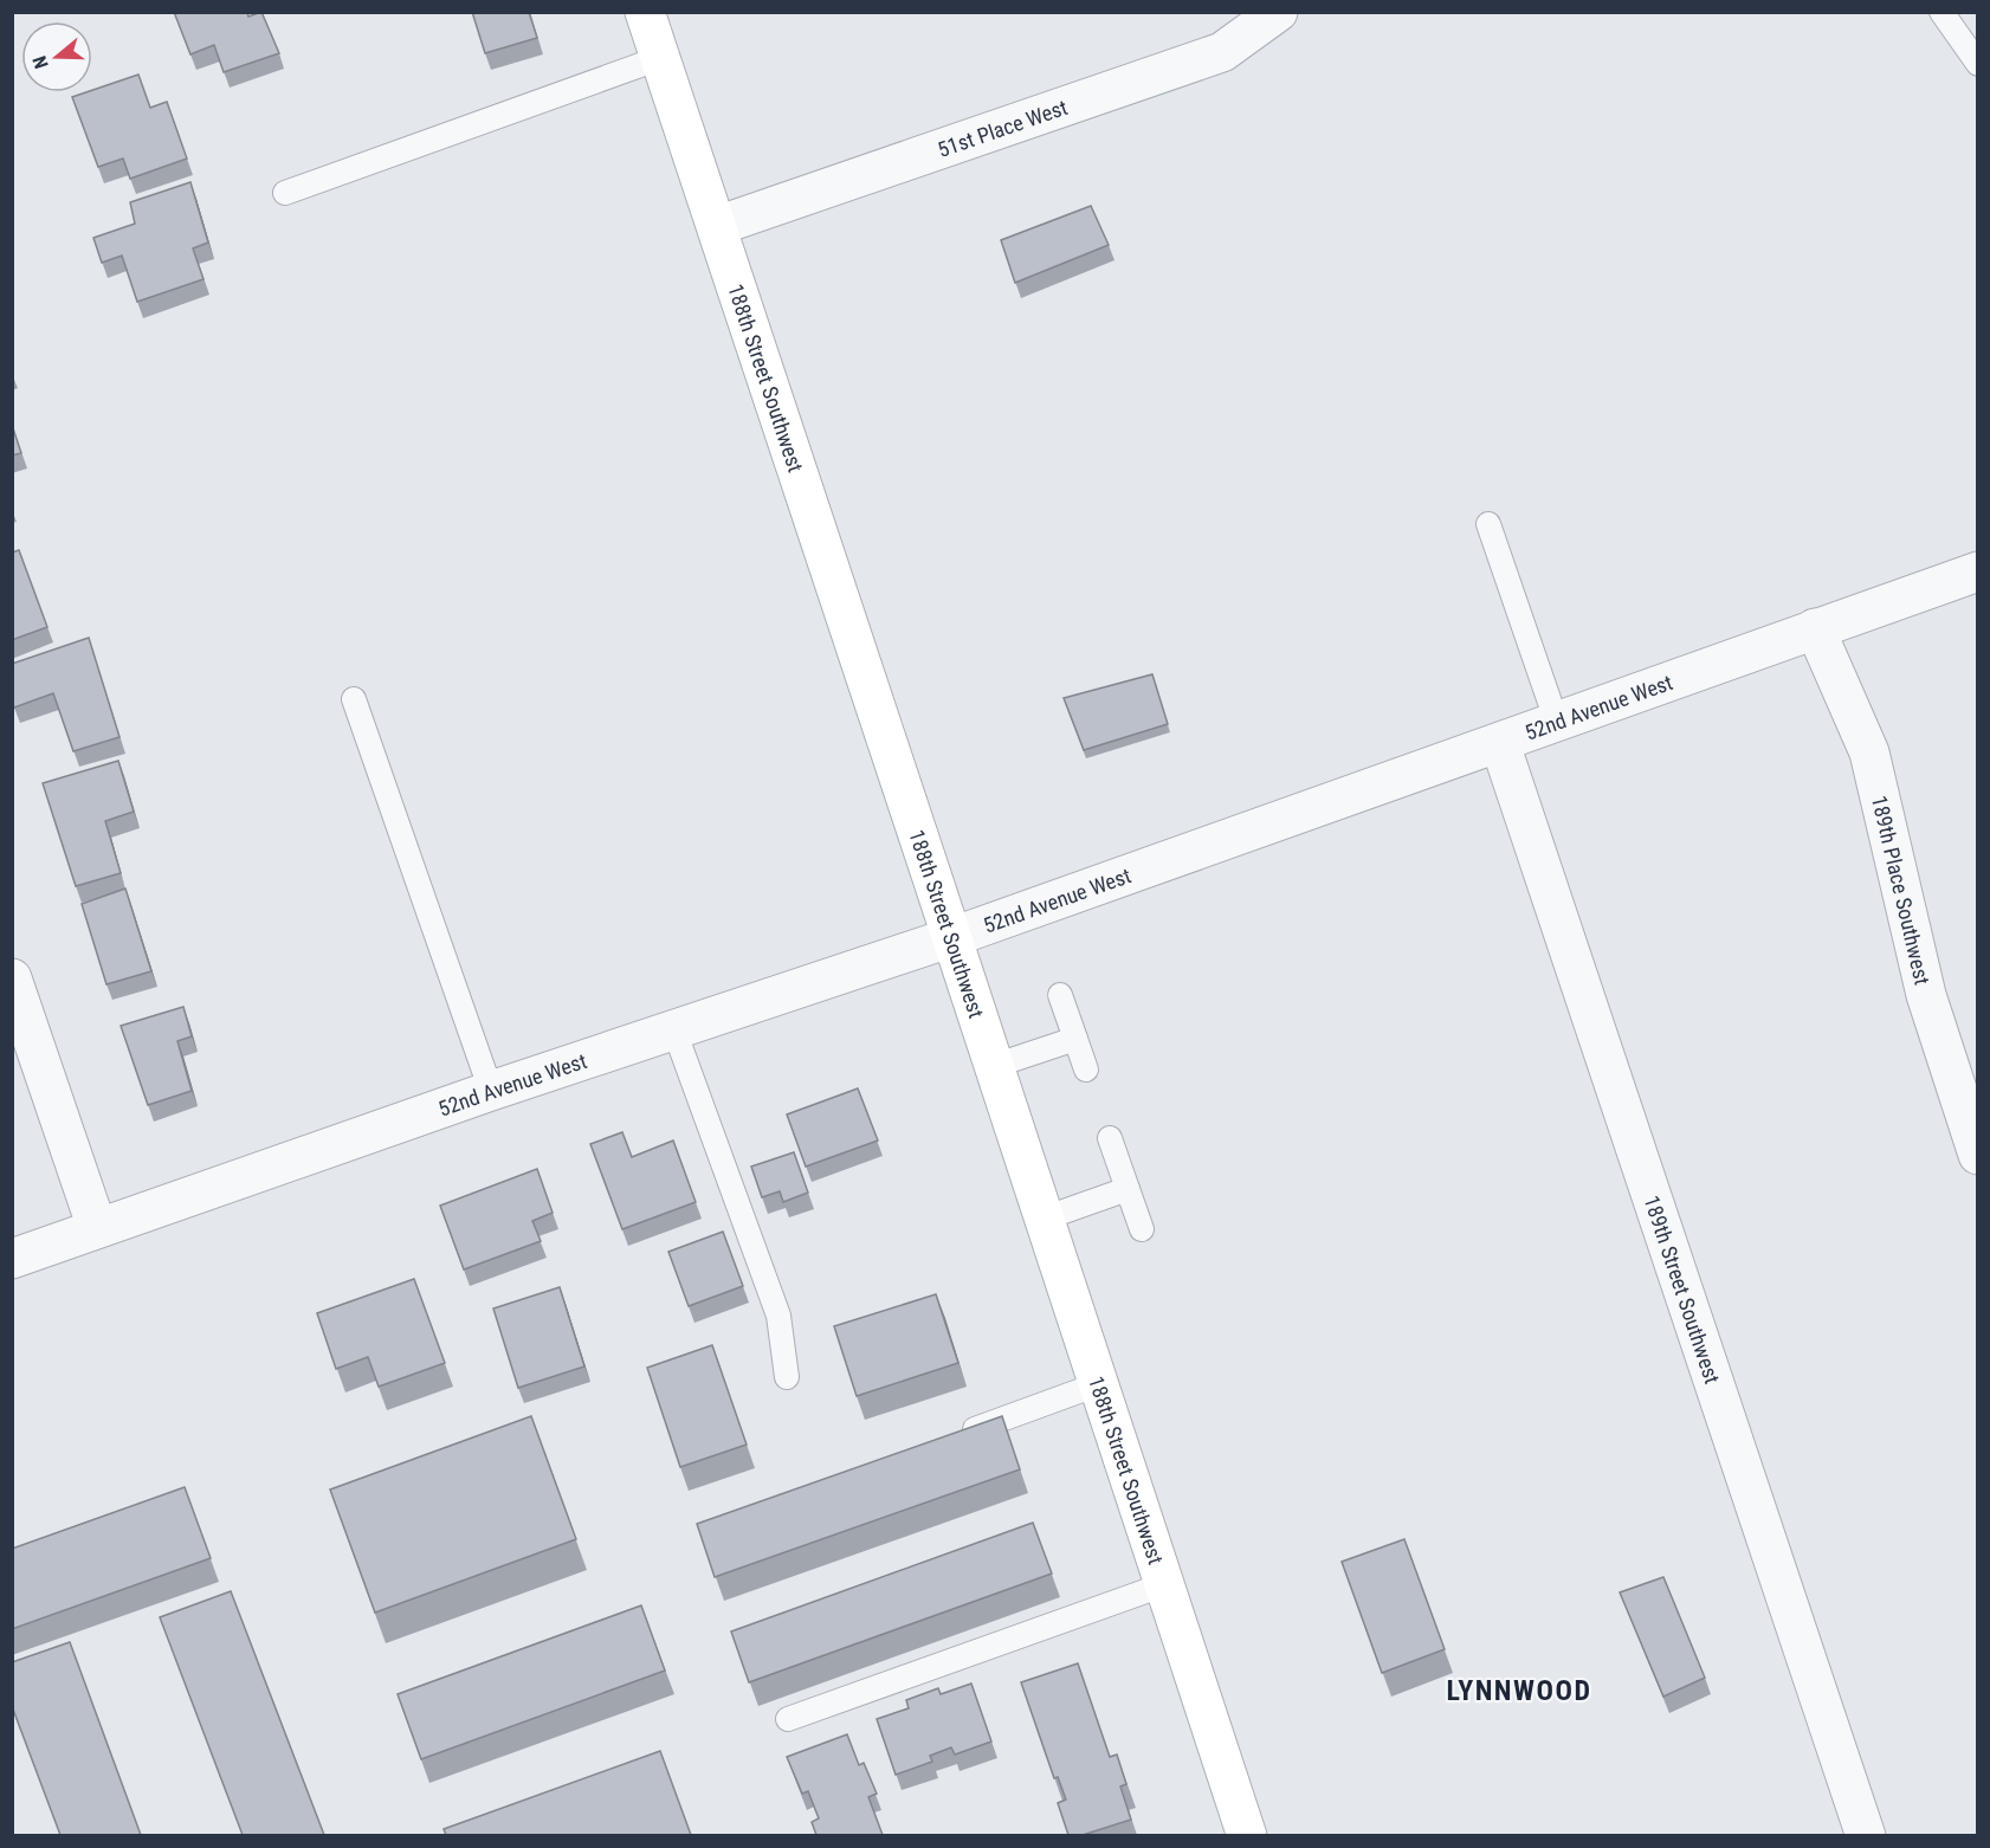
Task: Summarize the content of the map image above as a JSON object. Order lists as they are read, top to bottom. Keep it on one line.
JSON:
{"streets":{"street":["51st Place West","188th Street Southwest","52nd Avenue West","189th Place Southwest","189th Street Southwest"]},"crossings":[["51st Place West","188th Street Southwest"],["188th Street Southwest","52nd Avenue West"],["52nd Avenue West","189th Place Southwest"],["52nd Avenue West","189th Street Southwest"]],"districts":["LYNNWOOD"],"north":"left"}
